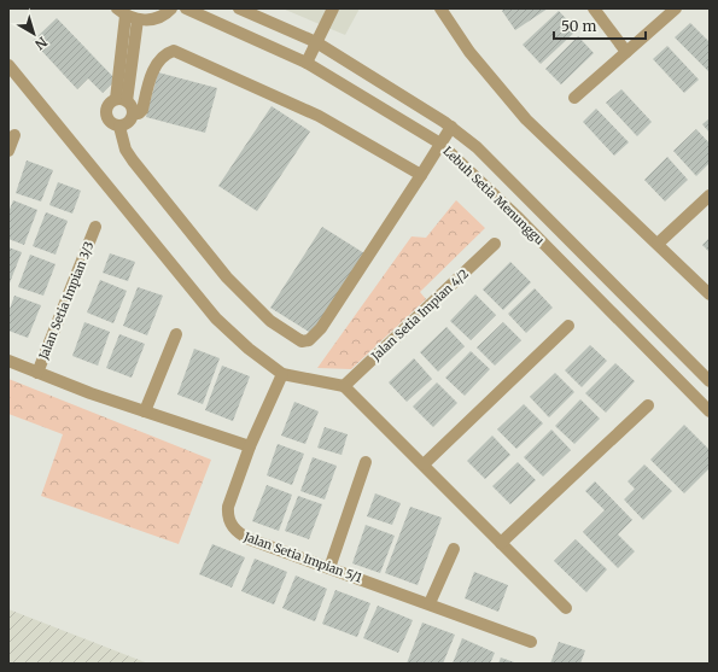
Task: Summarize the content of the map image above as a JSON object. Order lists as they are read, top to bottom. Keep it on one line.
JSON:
{"streets":{"street":["Lebuh Setia Menunggu","Jalan Setia Impian 3/3","Jalan Setia Impian 4/2","Jalan Setia Impian 5/1"]},"scale_bar":"50 m","north":"bottom right"}
